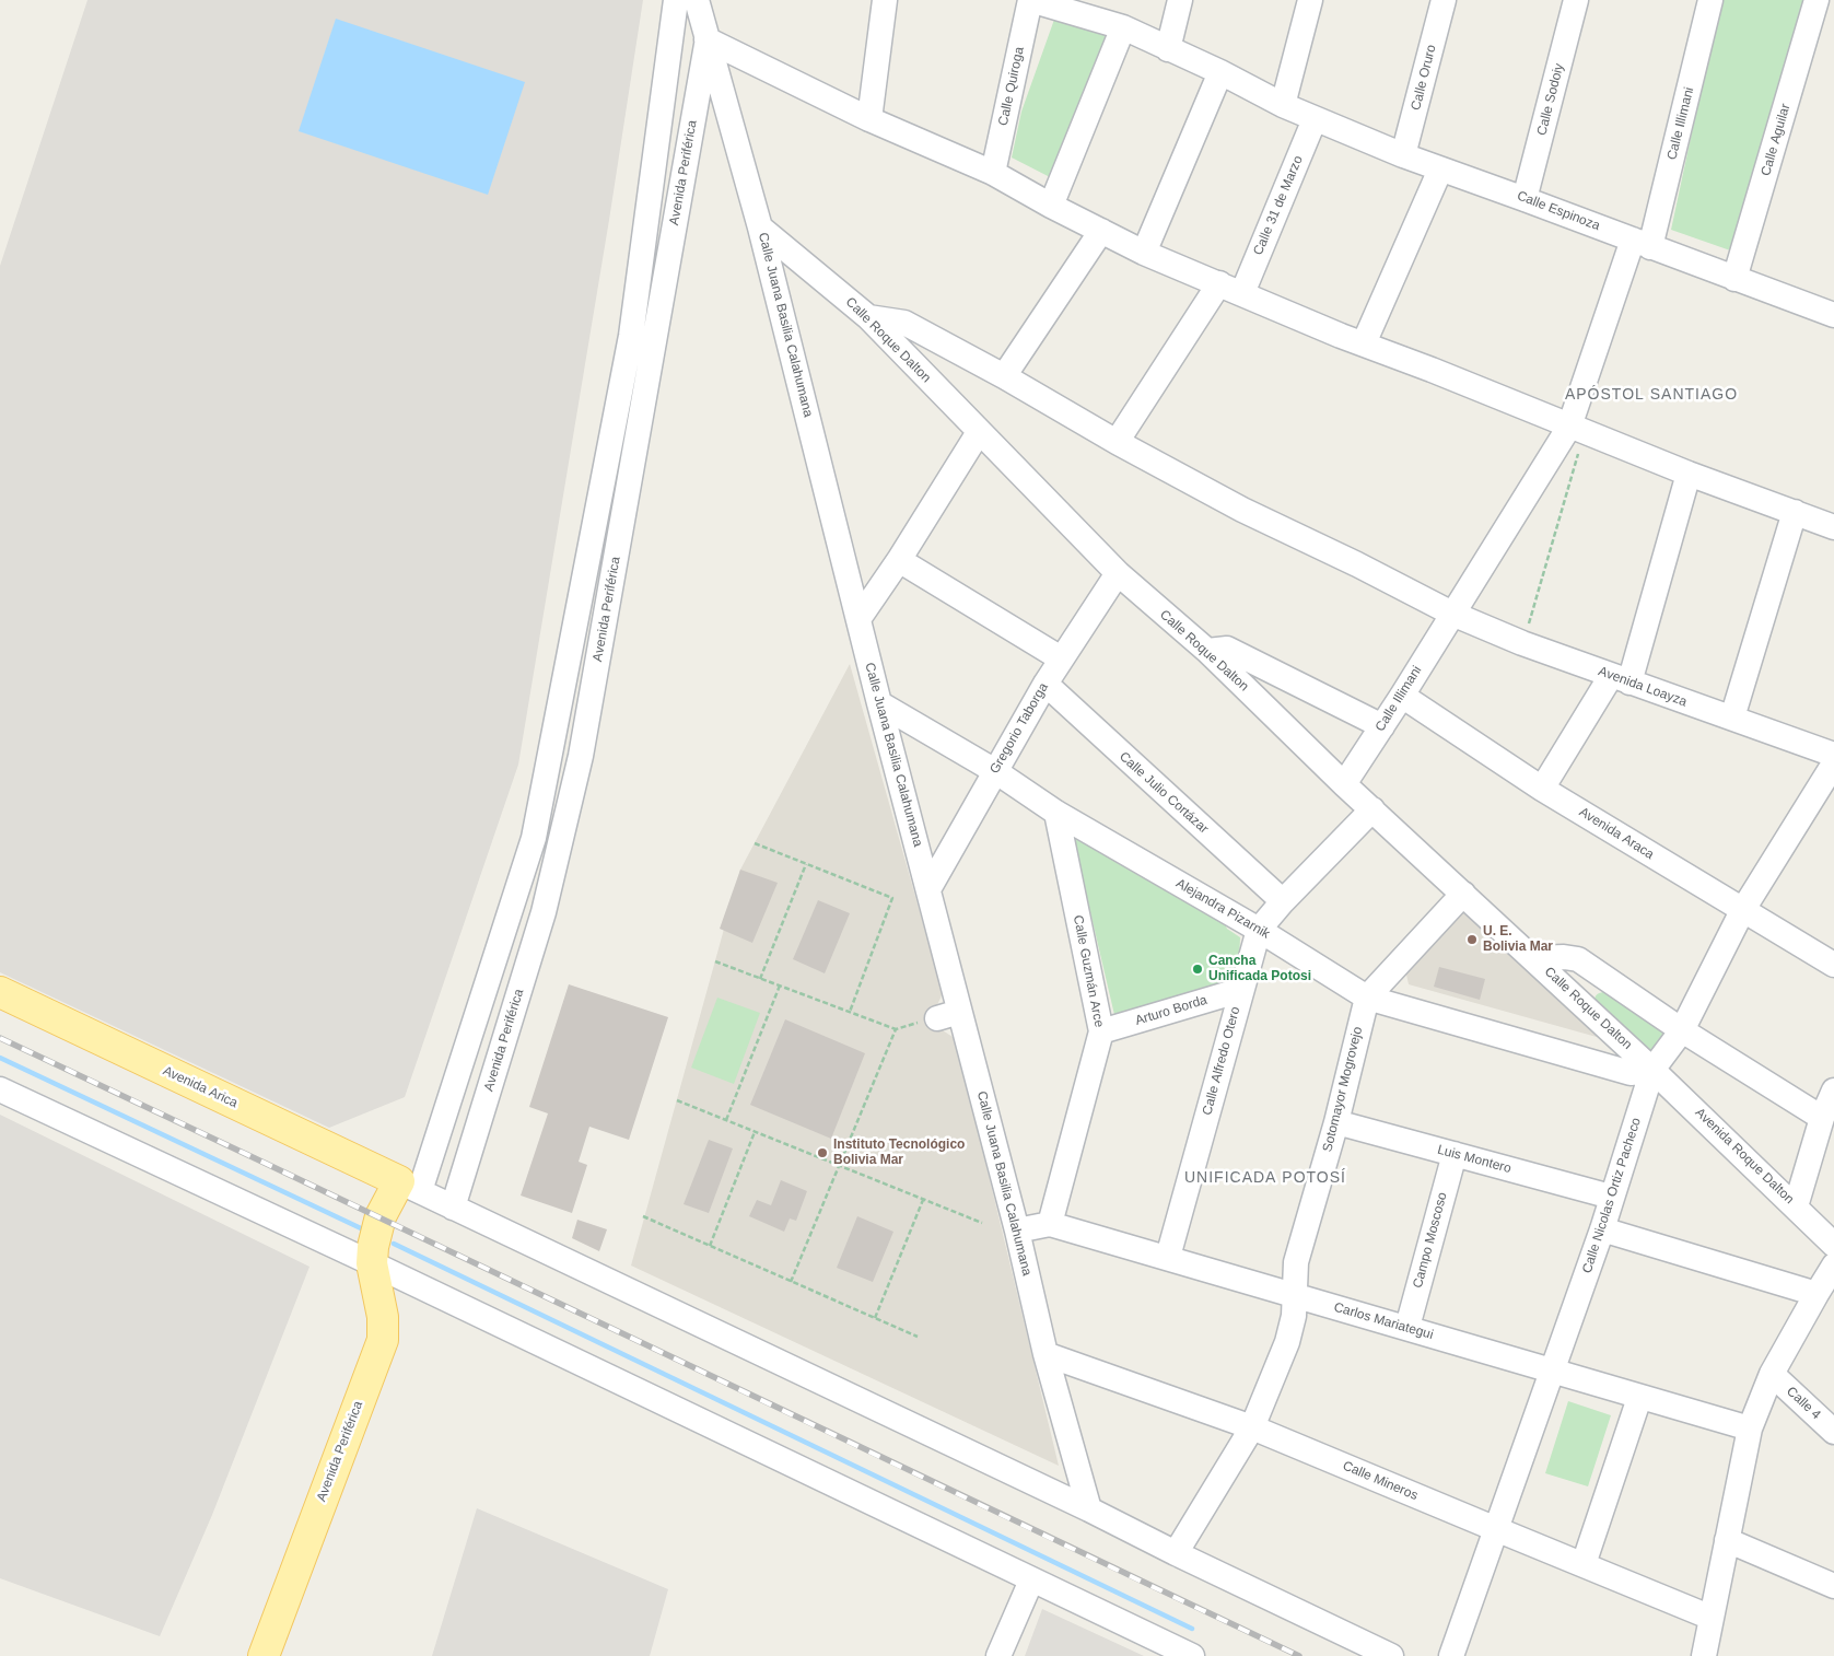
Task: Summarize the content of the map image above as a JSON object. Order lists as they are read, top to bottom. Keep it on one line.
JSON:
{"streets":{"main road":["Avenida Periférica","Avenida Arica"],"street":["Calle Oruro","Calle Quiroga","Calle Sodoiy","Calle Illimani","Calle Aguilar","Calle 31 de Marzo","Calle Espinoza","Calle Juana Basilia Calahumana","Calle Roque Dalton","Avenida Loayza","Gregorio Taborga","Calle Julio Cortázar","Avenida Araca","Alejandra Pizarnik","Calle Guzmán Arce","Arturo Borda","Calle Alfredo Otero","Sotomayor Mogrovejo","Avenida Roque Dalton","Luis Montero","Calle Nicolas Ortiz Pacheco","Campo Moscoso","Carlos Mariategui","Calle 4","Calle Mineros"]},"crossings":[["Calle Oruro","Calle Espinoza"],["Calle Quiroga","Calle Espinoza"],["Calle Sodoiy","Calle Espinoza"],["Calle Illimani","Calle Espinoza"],["Calle Illimani","Calle Roque Dalton"],["Calle Illimani","Avenida Loayza"],["Calle Illimani","Avenida Araca"],["Calle Aguilar","Calle Espinoza"],["Avenida Periférica","Calle Juana Basilia Calahumana"],["Avenida Periférica","Avenida Arica"],["Calle 31 de Marzo","Calle Espinoza"],["Calle 31 de Marzo","Avenida Loayza"],["Calle Juana Basilia Calahumana","Calle Roque Dalton"],["Calle Juana Basilia Calahumana","Gregorio Taborga"],["Calle Juana Basilia Calahumana","Alejandra Pizarnik"],["Calle Juana Basilia Calahumana","Carlos Mariategui"],["Calle Juana Basilia Calahumana","Calle Mineros"],["Calle Roque Dalton","Avenida Loayza"],["Calle Roque Dalton","Gregorio Taborga"],["Calle Roque Dalton","Alejandra Pizarnik"],["Calle Roque Dalton","Calle Alfredo Otero"],["Calle Roque Dalton","Sotomayor Mogrovejo"],["Calle Roque Dalton","Avenida Roque Dalton"],["Calle Roque Dalton","Calle Nicolas Ortiz Pacheco"],["Gregorio Taborga","Calle Julio Cortázar"],["Gregorio Taborga","Alejandra Pizarnik"],["Calle Julio Cortázar","Calle Alfredo Otero"],["Avenida Araca","Calle Nicolas Ortiz Pacheco"],["Alejandra Pizarnik","Calle Guzmán Arce"],["Alejandra Pizarnik","Calle Alfredo Otero"],["Alejandra Pizarnik","Sotomayor Mogrovejo"],["Alejandra Pizarnik","Avenida Roque Dalton"],["Alejandra Pizarnik","Calle Nicolas Ortiz Pacheco"],["Calle Guzmán Arce","Arturo Borda"],["Calle Guzmán Arce","Carlos Mariategui"],["Arturo Borda","Calle Alfredo Otero"],["Calle Alfredo Otero","Carlos Mariategui"],["Sotomayor Mogrovejo","Luis Montero"],["Sotomayor Mogrovejo","Carlos Mariategui"],["Sotomayor Mogrovejo","Calle Mineros"],["Avenida Roque Dalton","Calle Nicolas Ortiz Pacheco"],["Luis Montero","Calle Nicolas Ortiz Pacheco"],["Luis Montero","Campo Moscoso"],["Calle Nicolas Ortiz Pacheco","Carlos Mariategui"],["Calle Nicolas Ortiz Pacheco","Calle Mineros"],["Campo Moscoso","Carlos Mariategui"]],"districts":["APÓSTOL SANTIAGO","UNIFICADA POTOSÍ"],"places":["U. E. Bolivia Mar","Cancha Unificada Potosi","Instituto Tecnológico Bolivia Mar"]}
